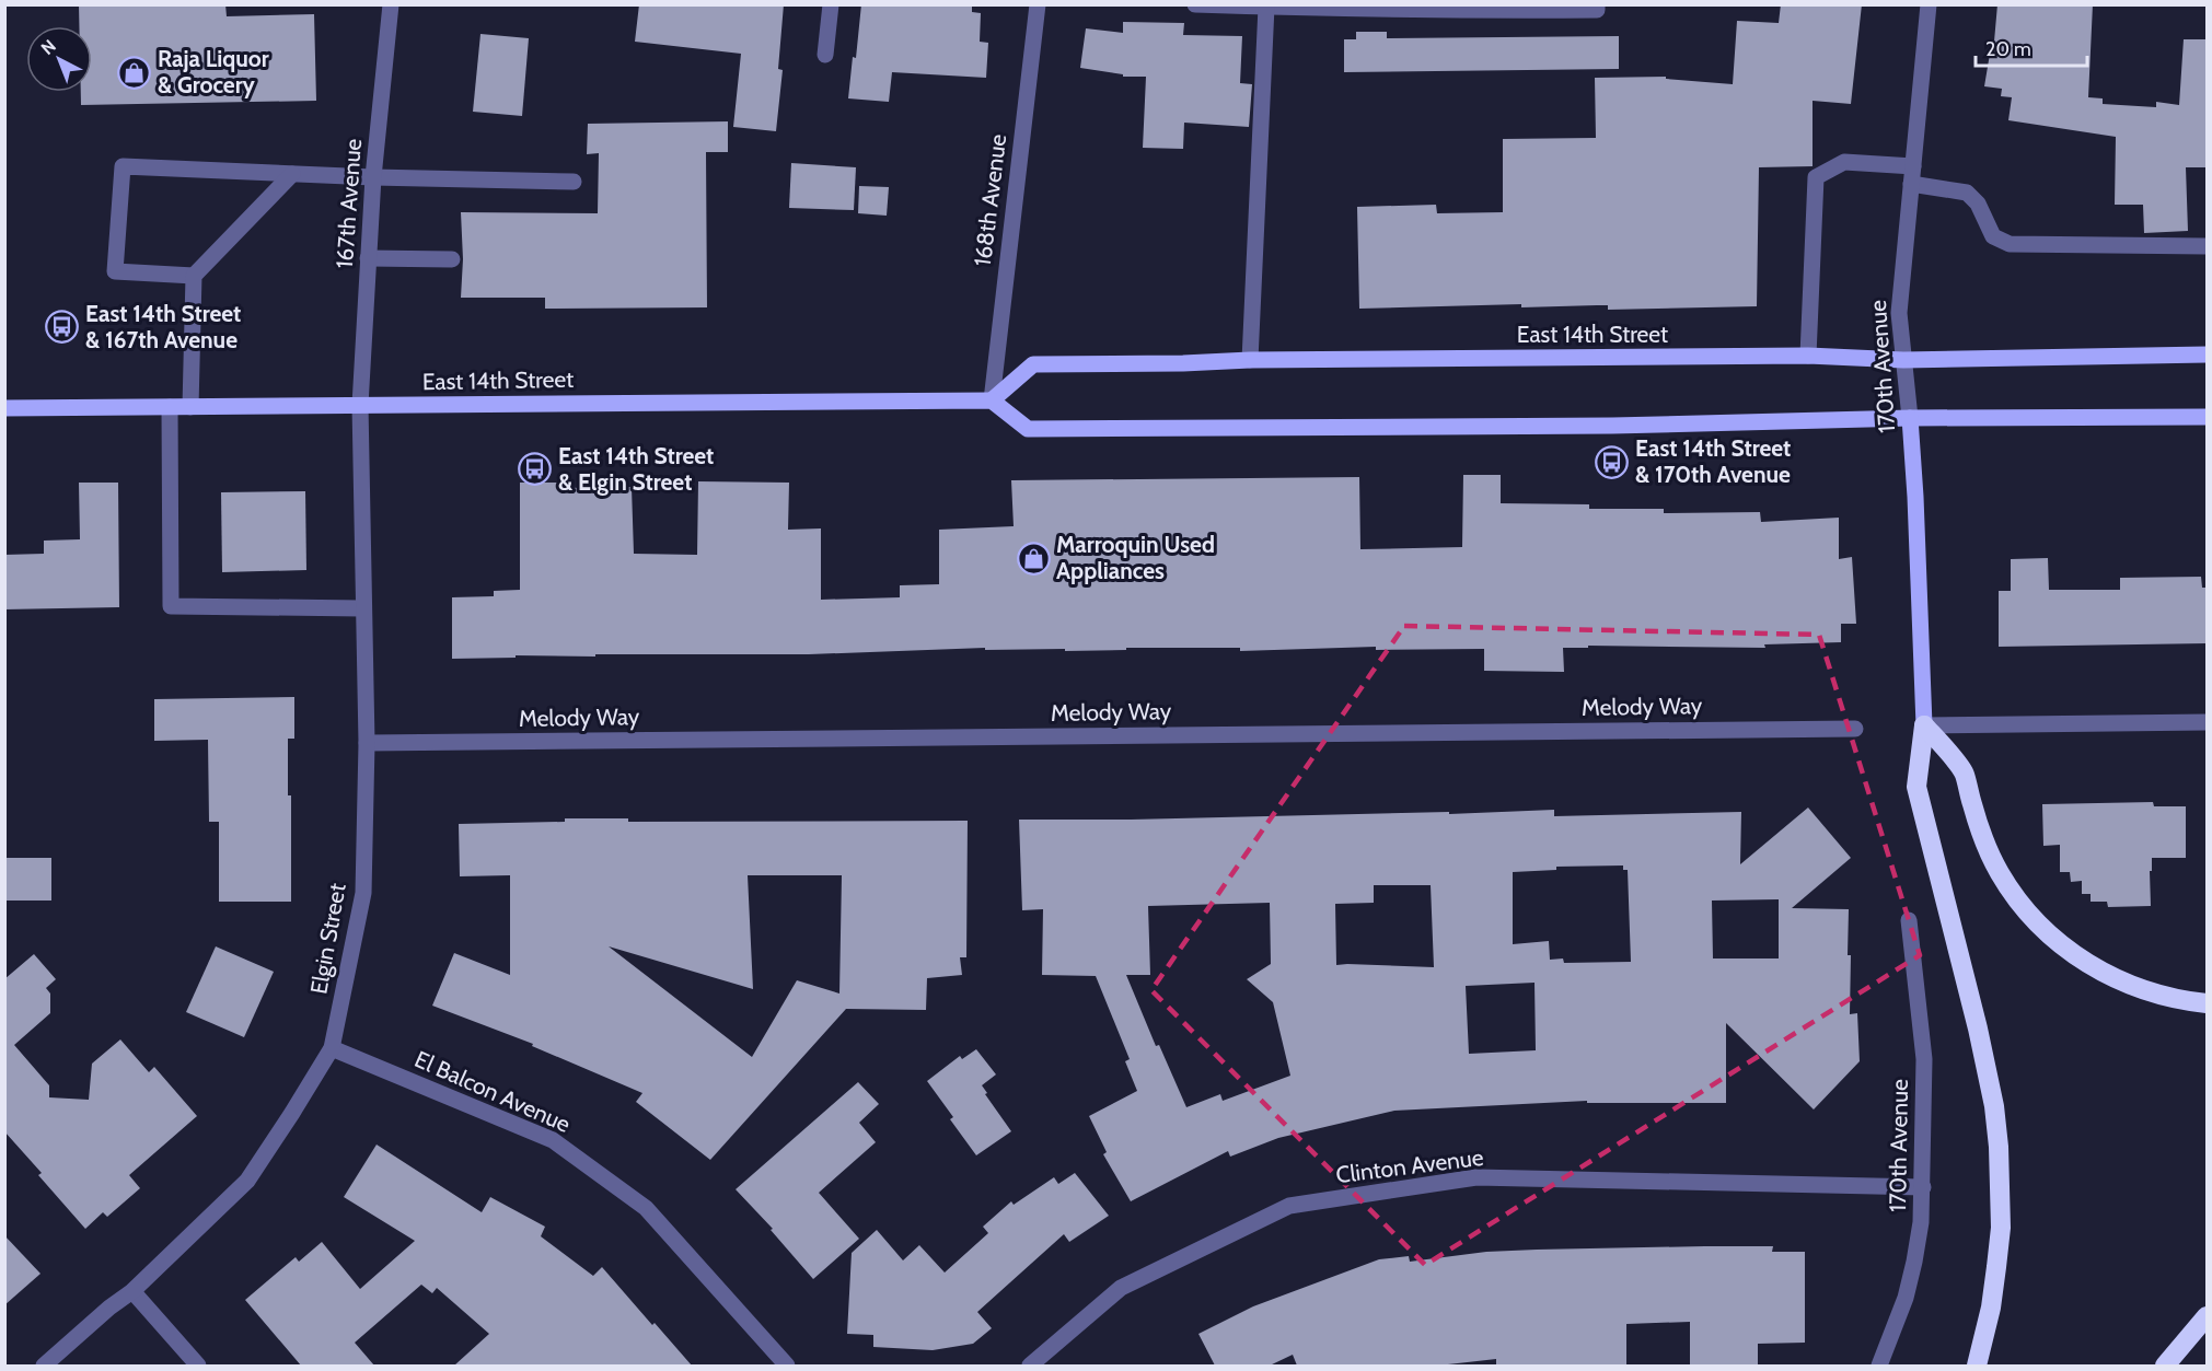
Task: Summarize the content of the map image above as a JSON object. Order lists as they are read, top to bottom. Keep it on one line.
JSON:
{"streets":{"main road":["East 14th Street","170th Avenue"],"street":["168th Avenue","167th Avenue","Melody Way","Elgin Street","El Balcon Avenue","Clinton Avenue"]},"crossings":[["168th Avenue","East 14th Street"],["167th Avenue","East 14th Street"],["167th Avenue","Elgin Street"],["East 14th Street","170th Avenue"],["East 14th Street","Elgin Street"],["170th Avenue","Clinton Avenue"],["Melody Way","Elgin Street"],["Elgin Street","El Balcon Avenue"]],"places":{"shop":["Raja Liquor & Grocery","Marroquin Used Appliances"],"bus stop":["East 14th Street & 167th Avenue","East 14th Street & 170th Avenue","East 14th Street & Elgin Street"]},"scale_bar":"20 m","north":"top left"}
